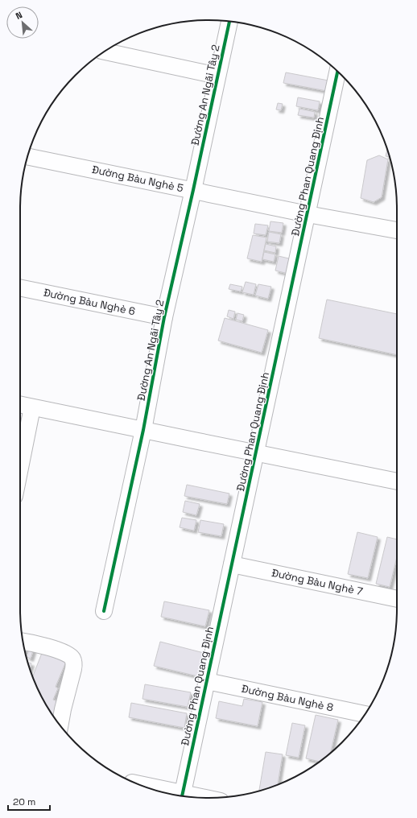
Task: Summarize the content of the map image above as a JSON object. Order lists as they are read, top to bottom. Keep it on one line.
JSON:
{"streets":{"street":["Đường An Ngãi Tây 2","Đường Phan Quang Định","Đường Bàu Nghè 5","Đường Bàu Nghè 6","Đường Bàu Nghè 7","Đường Bàu Nghè 8"]},"crossings":[["Đường An Ngãi Tây 2","Đường Bàu Nghè 5"],["Đường An Ngãi Tây 2","Đường Bàu Nghè 6"],["Đường Phan Quang Định","Đường Bàu Nghè 5"],["Đường Phan Quang Định","Đường Bàu Nghè 7"],["Đường Phan Quang Định","Đường Bàu Nghè 8"]],"scale_bar":"20 m","north":"top left"}
